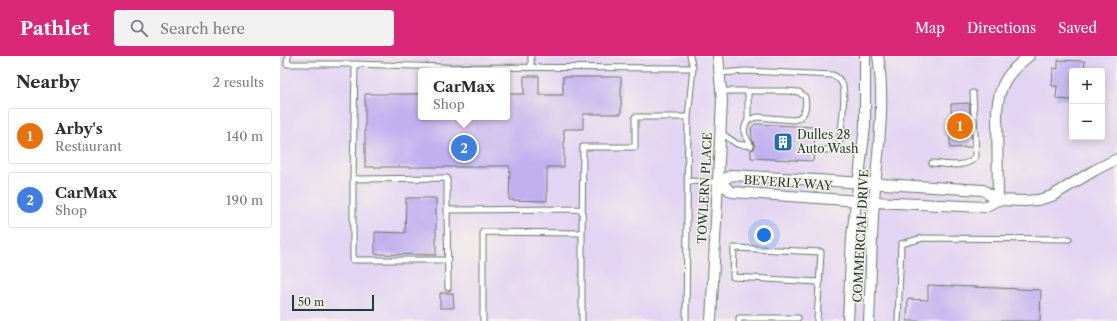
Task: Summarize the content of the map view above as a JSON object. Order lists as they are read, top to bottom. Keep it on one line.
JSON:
{"streets":{"street":["BEVERLY WAY","TOWLERN PLACE","COMMERCIAL DRIVE"]},"crossings":[["BEVERLY WAY","TOWLERN PLACE"],["BEVERLY WAY","COMMERCIAL DRIVE"]],"places":{"building":["Dulles 28 Auto Wash"]},"scale_bar":"50 m","page":{"header":"Pathlet","search":"Search here","nav":["Map","Directions","Saved"],"heading":["Nearby","2 results"],"map_buttons":["+","−"],"popup":["CarMax","Shop"],"list":[{"mark":"1","name":"Arby's","note":"Restaurant","value":"140 m"},{"mark":"2","name":"CarMax","note":"Shop","value":"190 m"}],"pins":["1","2"],"scale":"50 m"}}
